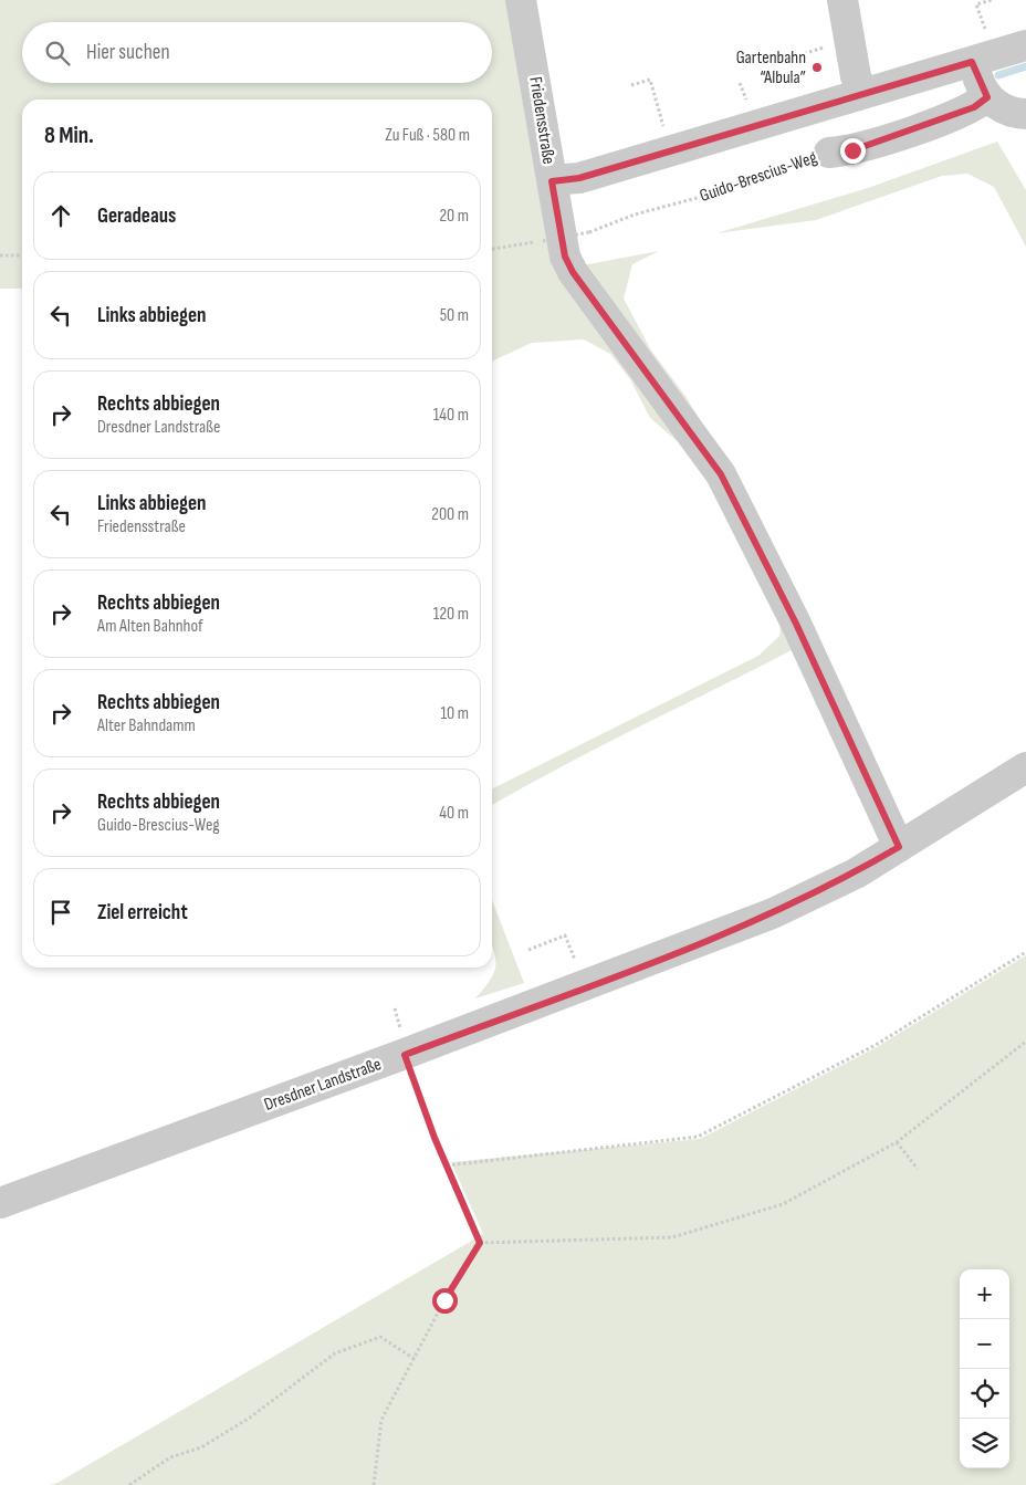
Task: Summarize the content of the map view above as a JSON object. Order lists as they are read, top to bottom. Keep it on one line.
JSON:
{"streets":{"street":["Friedensstraße","Guido-Brescius-Weg","Dresdner Landstraße"]},"crossings":[["Friedensstraße","Dresdner Landstraße"]],"places":["Gartenbahn “Albula”"],"page":{"search":"Hier suchen","heading":["8 Min.","Zu Fuß · 580 m"],"list":[["Geradeaus","20 m"],["Links abbiegen","50 m"],["Rechts abbiegen","Dresdner Landstraße","140 m"],["Links abbiegen","Friedensstraße","200 m"],["Rechts abbiegen","Am Alten Bahnhof","120 m"],["Rechts abbiegen","Alter Bahndamm","10 m"],["Rechts abbiegen","Guido-Brescius-Weg","40 m"],"Ziel erreicht"],"map_buttons":["+","−"]}}
